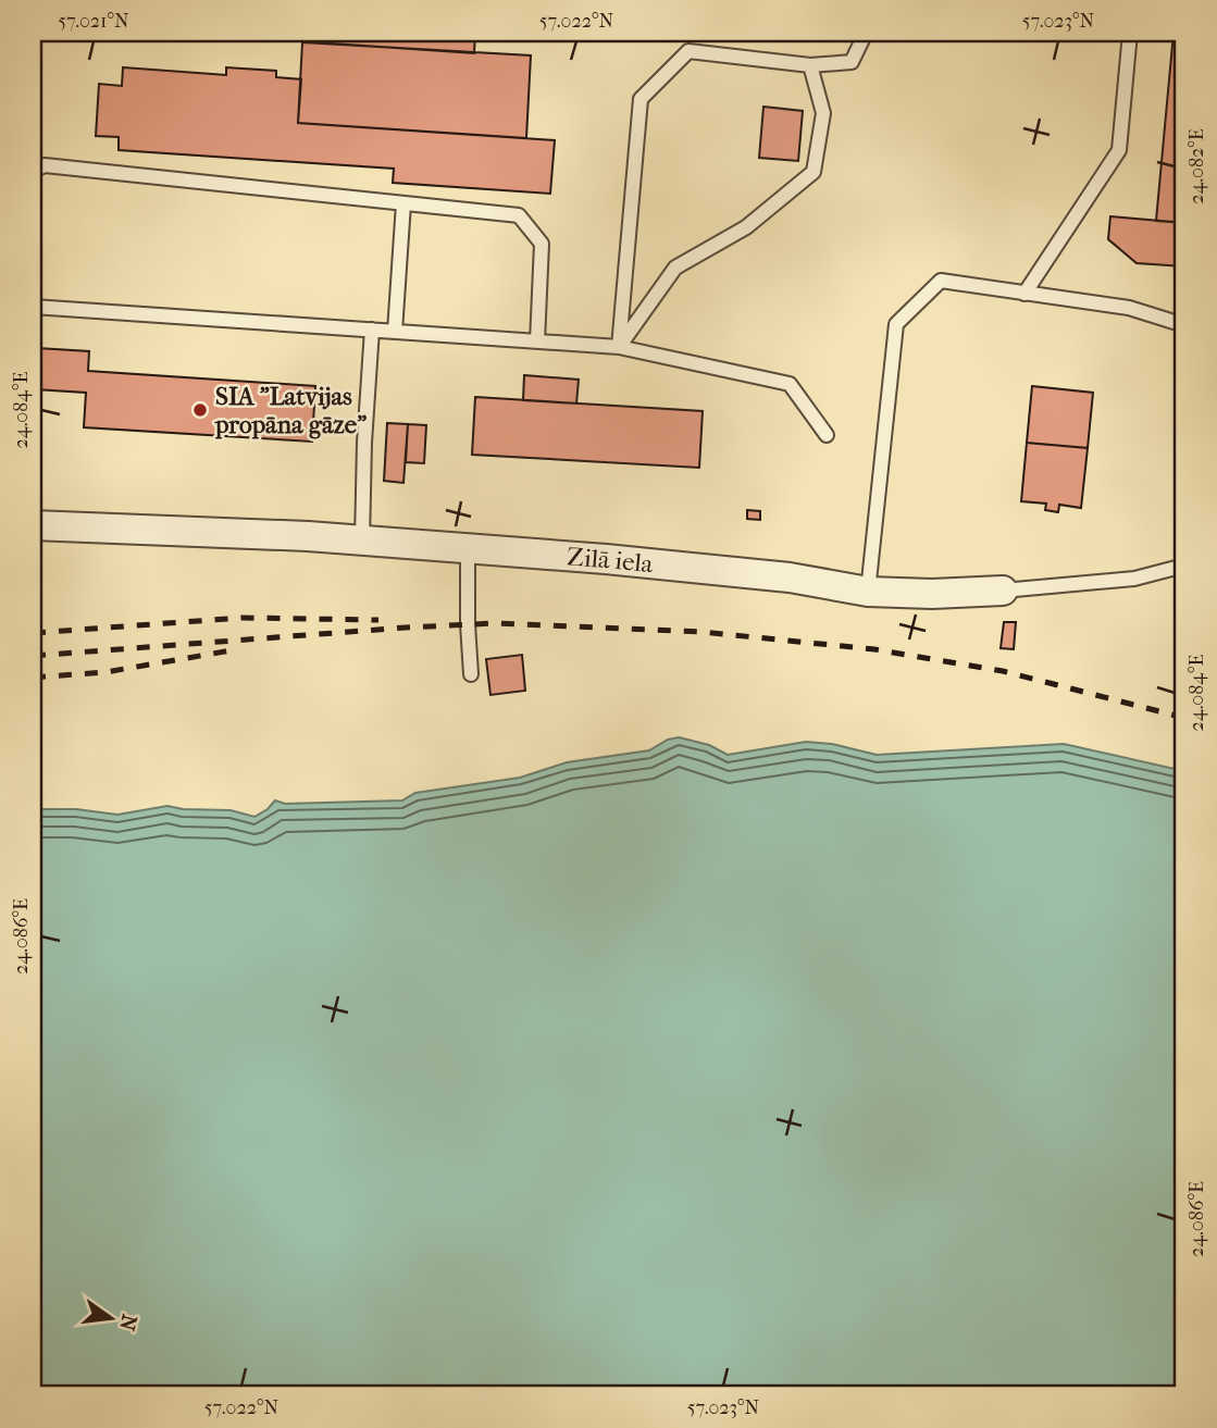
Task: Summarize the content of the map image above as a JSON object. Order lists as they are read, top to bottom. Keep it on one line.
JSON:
{"streets":{"street":["Zilā iela"]},"places":["SIA \"Latvijas propāna gāze\""],"north":"right","coordinates":["57.021°N","57.022°N","57.023°N","24.082°E","24.084°E","24.086°E"]}
